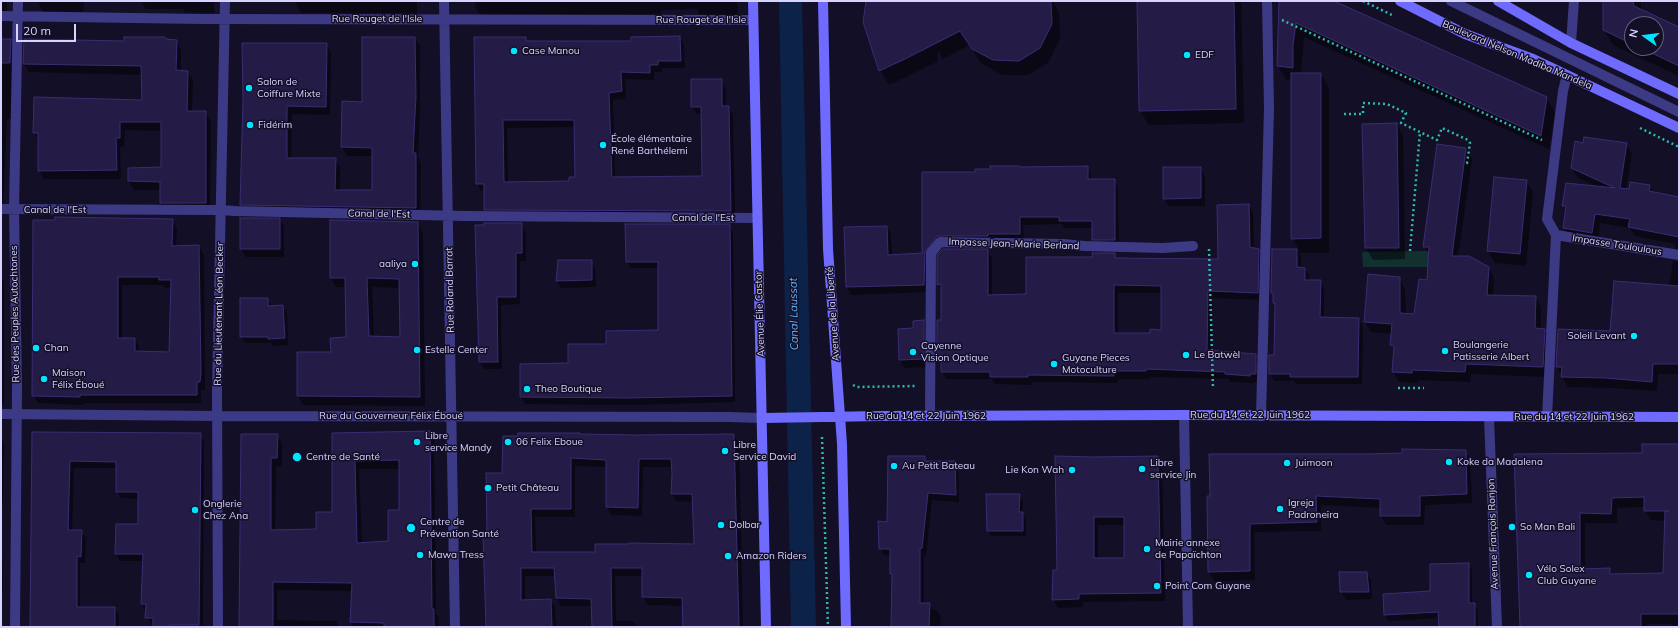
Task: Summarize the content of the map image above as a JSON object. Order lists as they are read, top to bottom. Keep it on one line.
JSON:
{"streets":{"street":["Rue Rouget de l'Isle","Boulevard Nelson Madiba Mandela","Canal de l'Est","Impasse Jean-Marie Berland","Impasse Touloulous","Rue Roland Barrat","Rue des Peuples Autochtones","Rue du Lieutenant Léon Becker","Avenue Élie Castor","Avenue de la Liberté","Rue du 14 et 22 Juin 1962","Rue du Gouverneur Félix Éboué","Avenue François Ronjon"]},"crossings":[["Rue Rouget de l'Isle","Rue Roland Barrat"],["Rue Rouget de l'Isle","Rue des Peuples Autochtones"],["Rue Rouget de l'Isle","Rue du Lieutenant Léon Becker"],["Rue Rouget de l'Isle","Avenue Élie Castor"],["Canal de l'Est","Rue Roland Barrat"],["Canal de l'Est","Rue des Peuples Autochtones"],["Canal de l'Est","Rue du Lieutenant Léon Becker"],["Canal de l'Est","Avenue Élie Castor"],["Impasse Jean-Marie Berland","Rue du 14 et 22 Juin 1962"],["Rue Roland Barrat","Rue du Gouverneur Félix Éboué"],["Rue des Peuples Autochtones","Rue du Gouverneur Félix Éboué"],["Rue du Lieutenant Léon Becker","Rue du Gouverneur Félix Éboué"],["Avenue Élie Castor","Rue du Gouverneur Félix Éboué"],["Avenue de la Liberté","Rue du 14 et 22 Juin 1962"],["Rue du 14 et 22 Juin 1962","Rue du Gouverneur Félix Éboué"],["Rue du 14 et 22 Juin 1962","Avenue François Ronjon"]],"water":["Canal Laussat"],"places":["Case Manou","EDF","Salon de Coiffure Mixte","Fidérim","École élémentaire René Barthélemi","aaliya","Soleil Levant","Chan","Estelle Center","Boulangerie Patisserie Albert","Cayenne Vision Optique","Le Batwèl","Guyane Pieces Motoculture","Maison Félix Éboué","Theo Boutique","Libre service Mandy","06 Felix Eboue","Libre Service David","Centre de Santé","Koke da Madalena","Juimoon","Au Petit Bateau","Libre service Jin","Lie Kon Wah","Petit Château","Igreja Padroneira","Onglerie Chez Ana","Dolbar","So Man Bali","Centre de Prévention Santé","Mairie annexe de Papaïchton","Mawa Tress","Amazon Riders","Vélo Solex Club Guyane","Point Com Guyane"],"scale_bar":"20 m","north":"left"}
